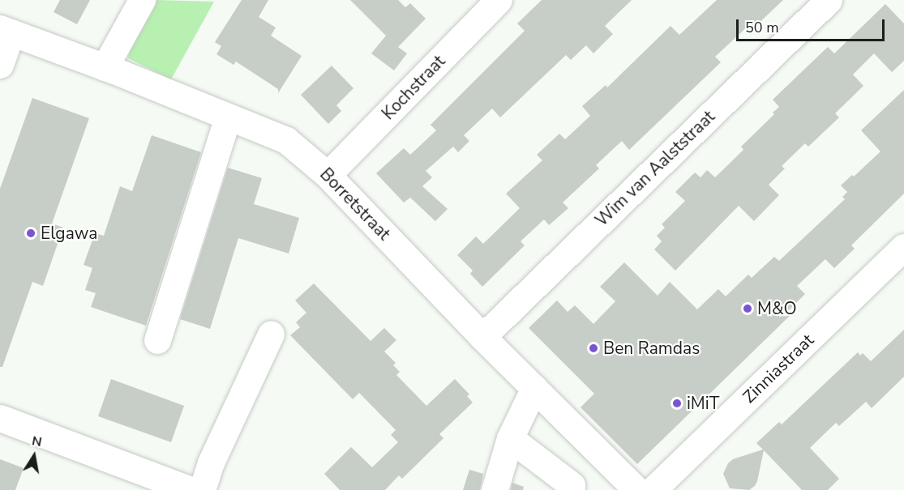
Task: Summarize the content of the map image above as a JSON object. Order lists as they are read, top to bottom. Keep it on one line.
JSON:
{"streets":{"street":["Kochstraat","Wim van Aalststraat","Borretstraat","Zinniastraat"]},"crossings":[["Kochstraat","Borretstraat"],["Wim van Aalststraat","Borretstraat"]],"places":["Elgawa","M&O","Ben Ramdas","iMiT"],"scale_bar":"50 m","north":"top"}
